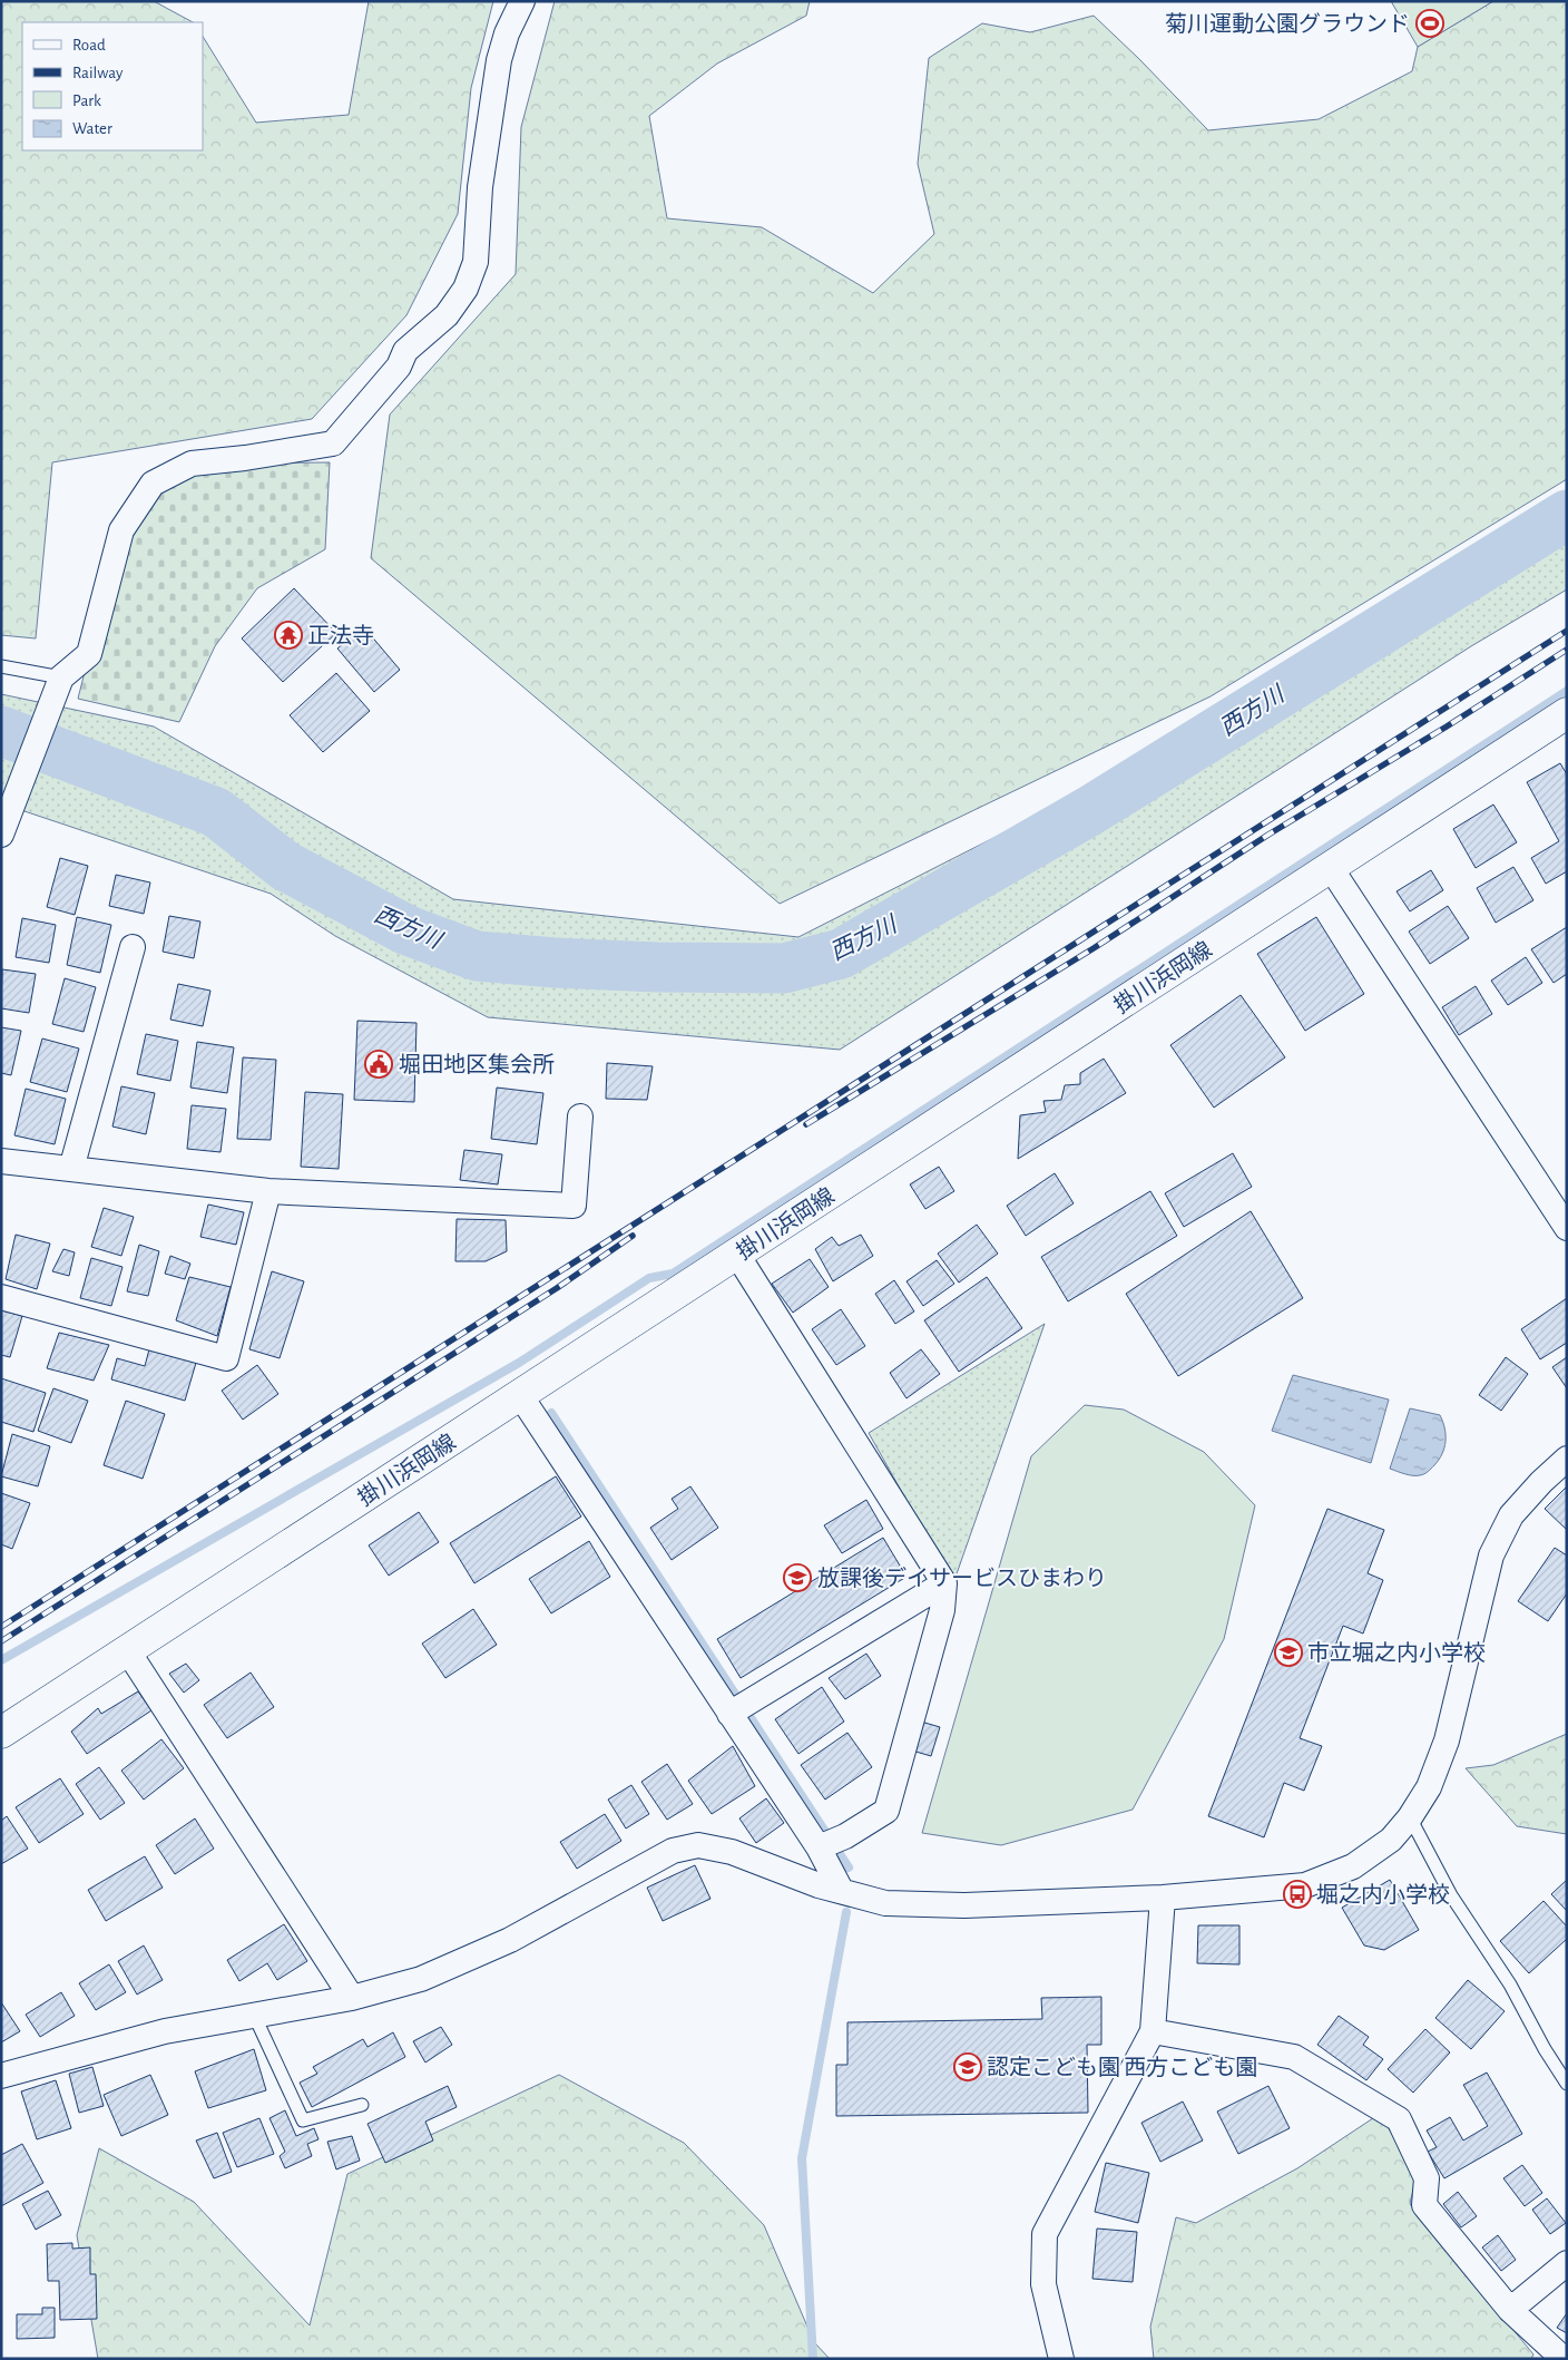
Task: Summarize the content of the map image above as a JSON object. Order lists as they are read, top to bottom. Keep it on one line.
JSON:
{"streets":{"main road":["掛川浜岡線"]},"water":["西方川"],"places":{"sports":["菊川運動公園グラウンド"],"temple":["正法寺"],"public building":["堀田地区集会所"],"school or university":["放課後デイサービスひまわり","市立堀之内小学校","認定こども園 西方こども園"],"bus stop":["堀之内小学校"]},"legend":["Road","Railway","Park","Water"]}
